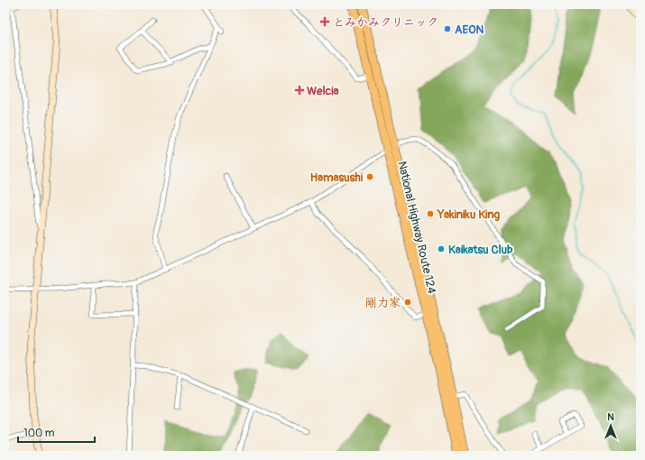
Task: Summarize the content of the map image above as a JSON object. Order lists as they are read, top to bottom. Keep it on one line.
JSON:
{"streets":{"highway":["National Highway Route 124"]},"places":{"health":["とみかみクリニック","Welcia"],"other":["AEON","Hamasushi","Yakiniku King","Kaikatsu Club","剛力家"]},"scale_bar":"100 m","north":"top"}
